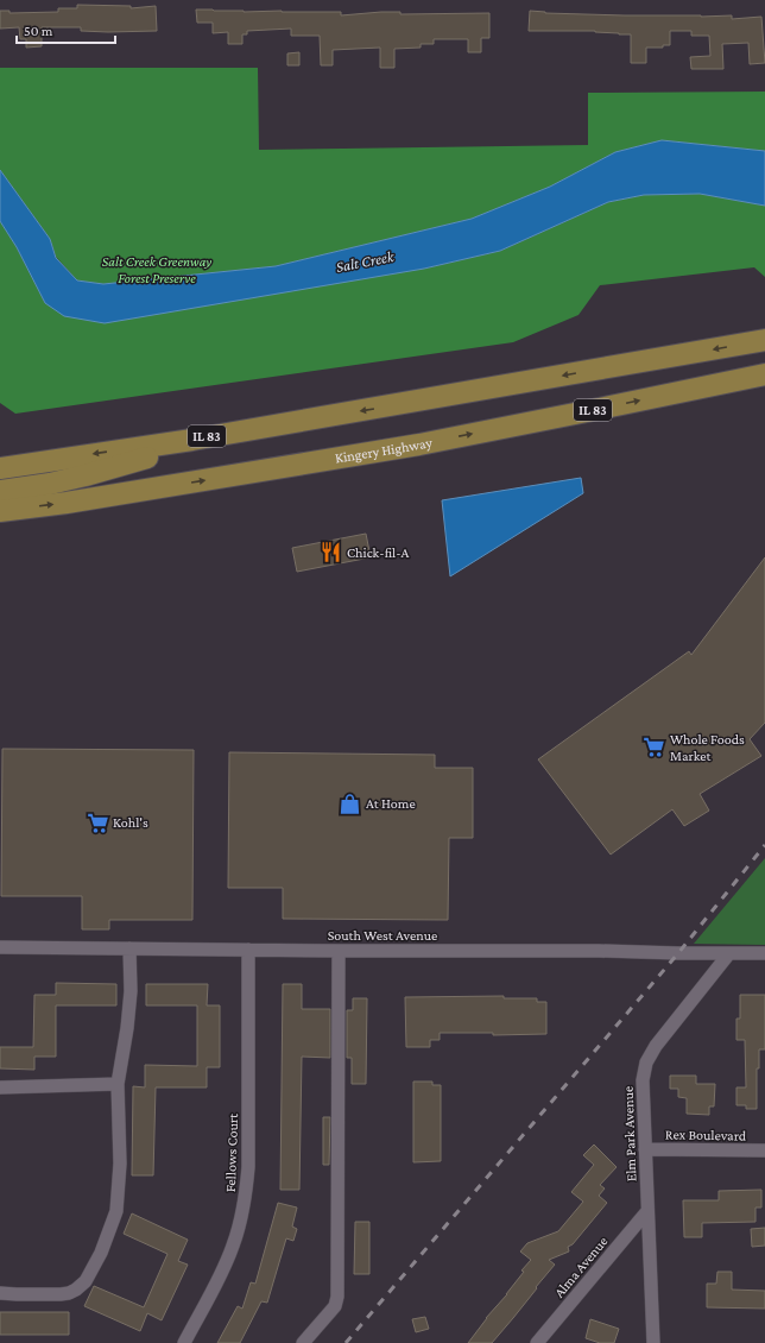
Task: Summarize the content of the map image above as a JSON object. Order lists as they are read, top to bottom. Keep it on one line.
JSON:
{"streets":{"highway":["IL 83","Kingery Highway"],"street":["South West Avenue","Elm Park Avenue","Rex Boulevard","Fellows Court","Alma Avenue"]},"crossings":[["South West Avenue","Elm Park Avenue"],["South West Avenue","Fellows Court"],["Elm Park Avenue","Rex Boulevard"],["Elm Park Avenue","Alma Avenue"]],"water":["Salt Creek"],"parks":["Salt Creek Greenway Forest Preserve"],"places":{"restaurant":["Chick-fil-A"],"supermarket":["Whole Foods Market","Kohl's"],"shop":["At Home"]},"scale_bar":"50 m"}
